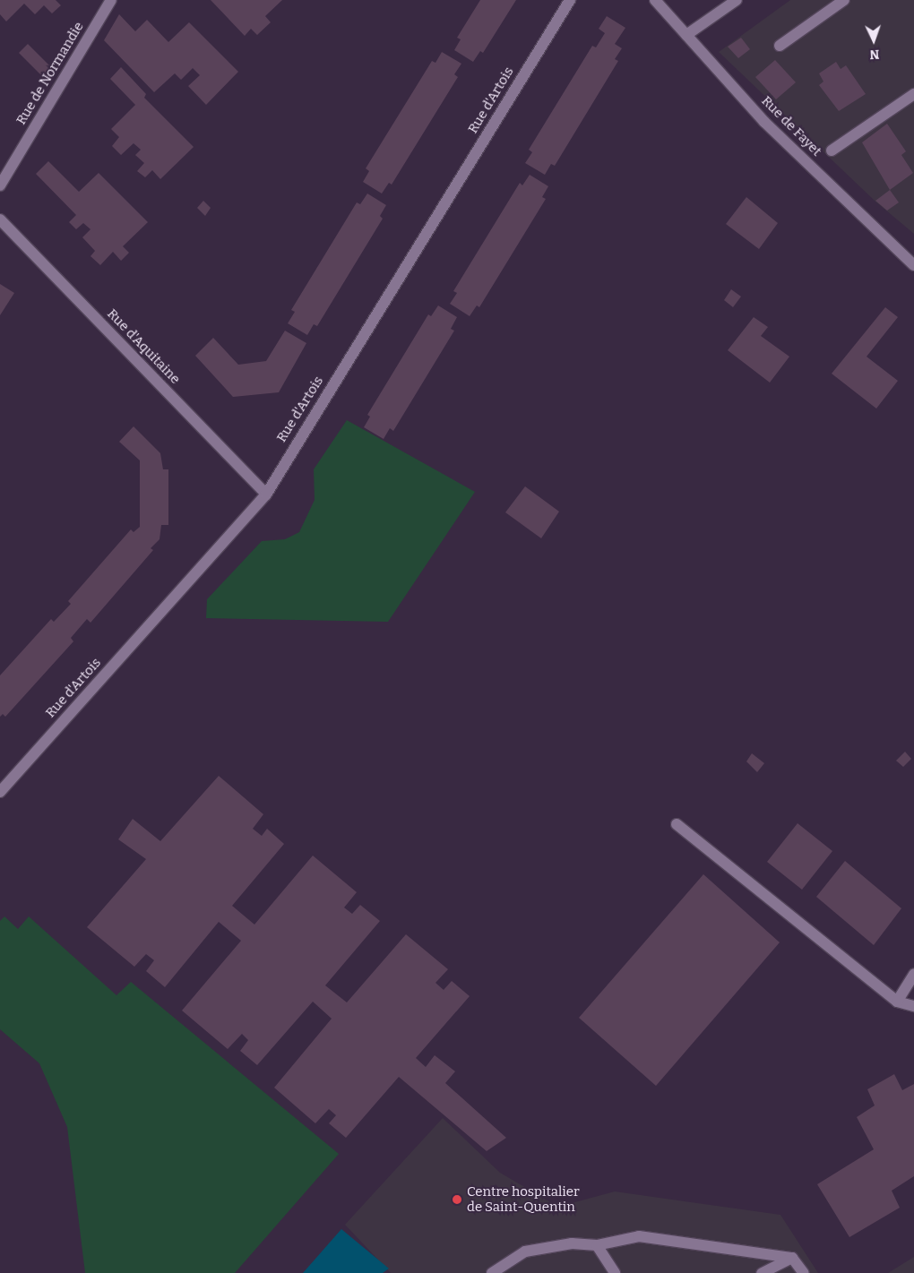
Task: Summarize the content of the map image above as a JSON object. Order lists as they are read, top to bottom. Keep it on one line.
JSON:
{"streets":{"street":["Rue de Normandie","Rue d'Artois","Rue de Fayet","Rue d'Aquitaine"]},"crossings":[["Rue d'Artois","Rue d'Aquitaine"]],"places":["Centre hospitalier de Saint-Quentin"],"north":"bottom"}
